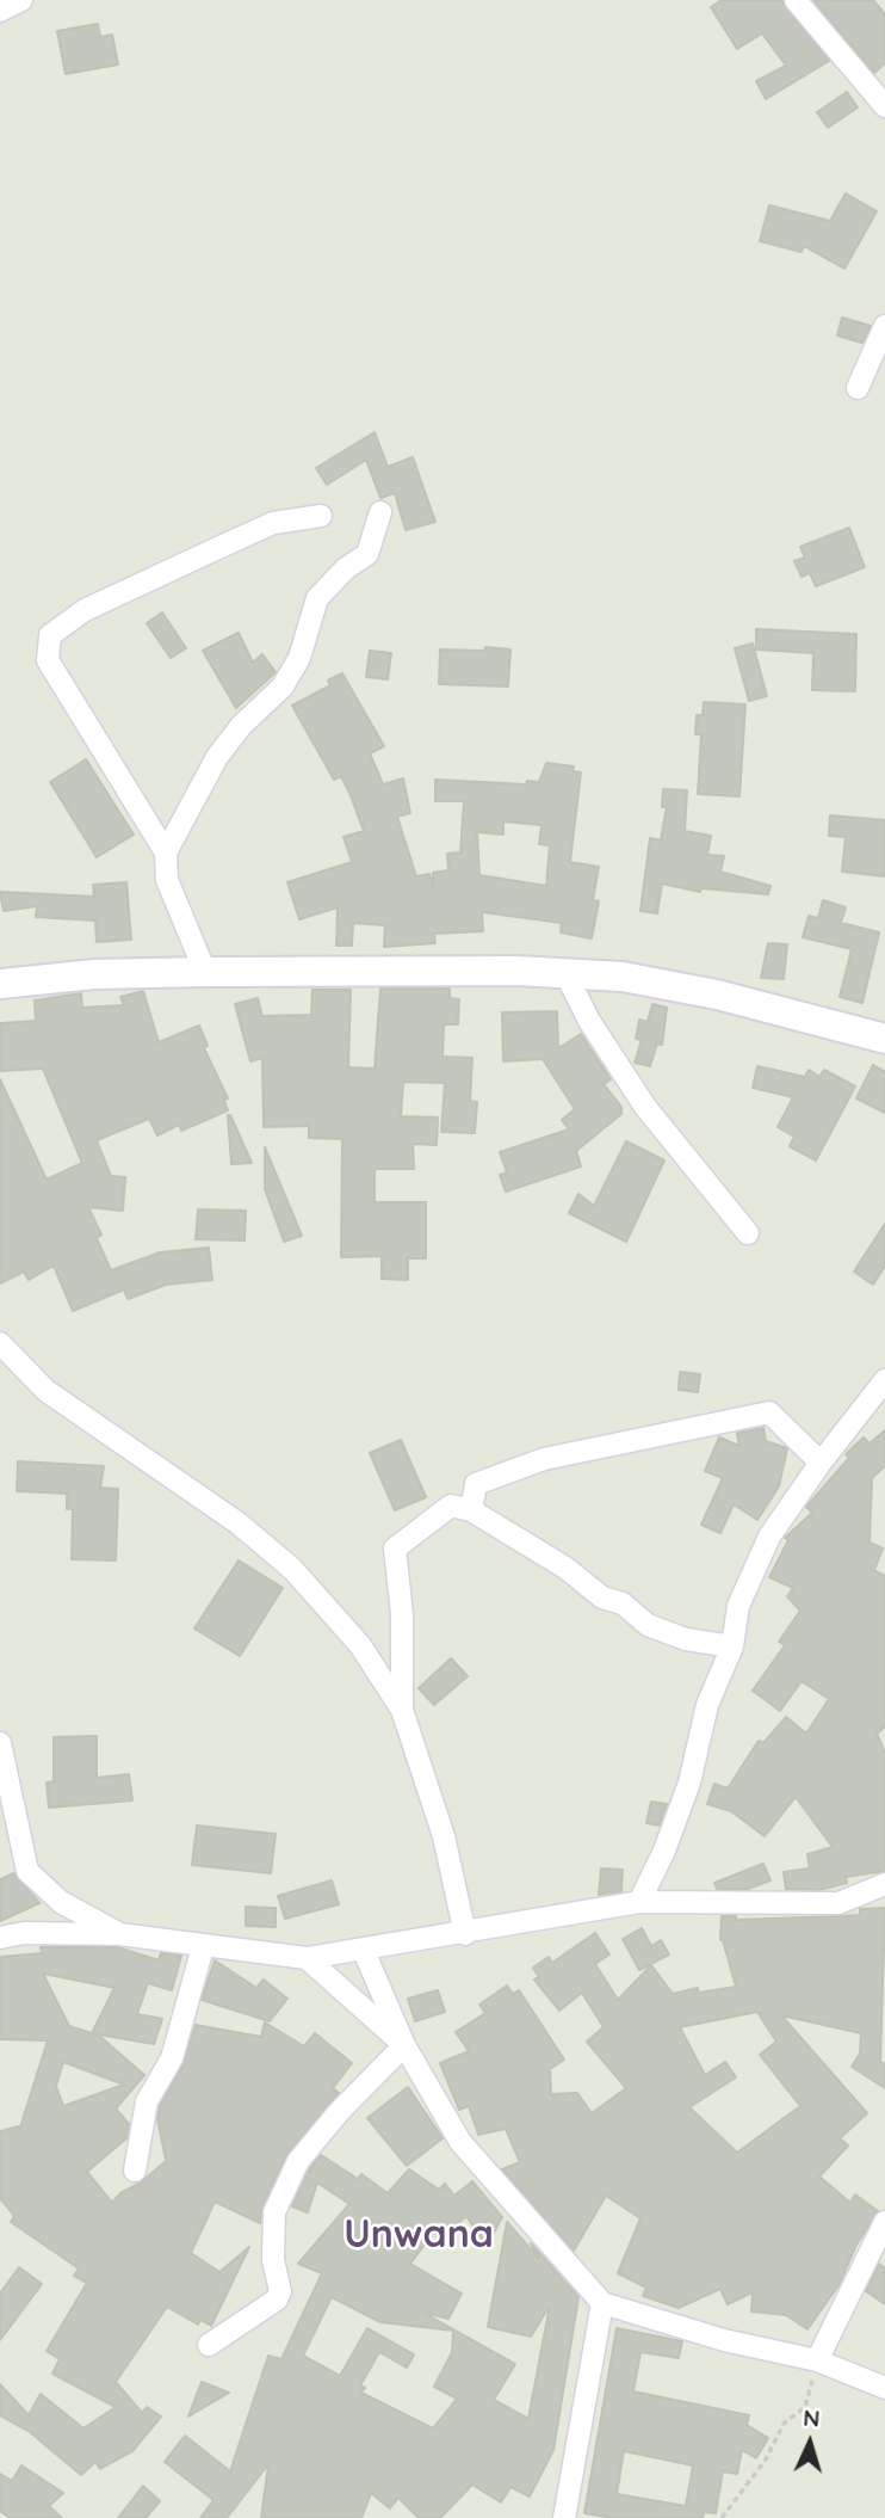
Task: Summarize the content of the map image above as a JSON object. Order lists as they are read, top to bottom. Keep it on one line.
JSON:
{"districts":["Unwana"],"north":"top"}
